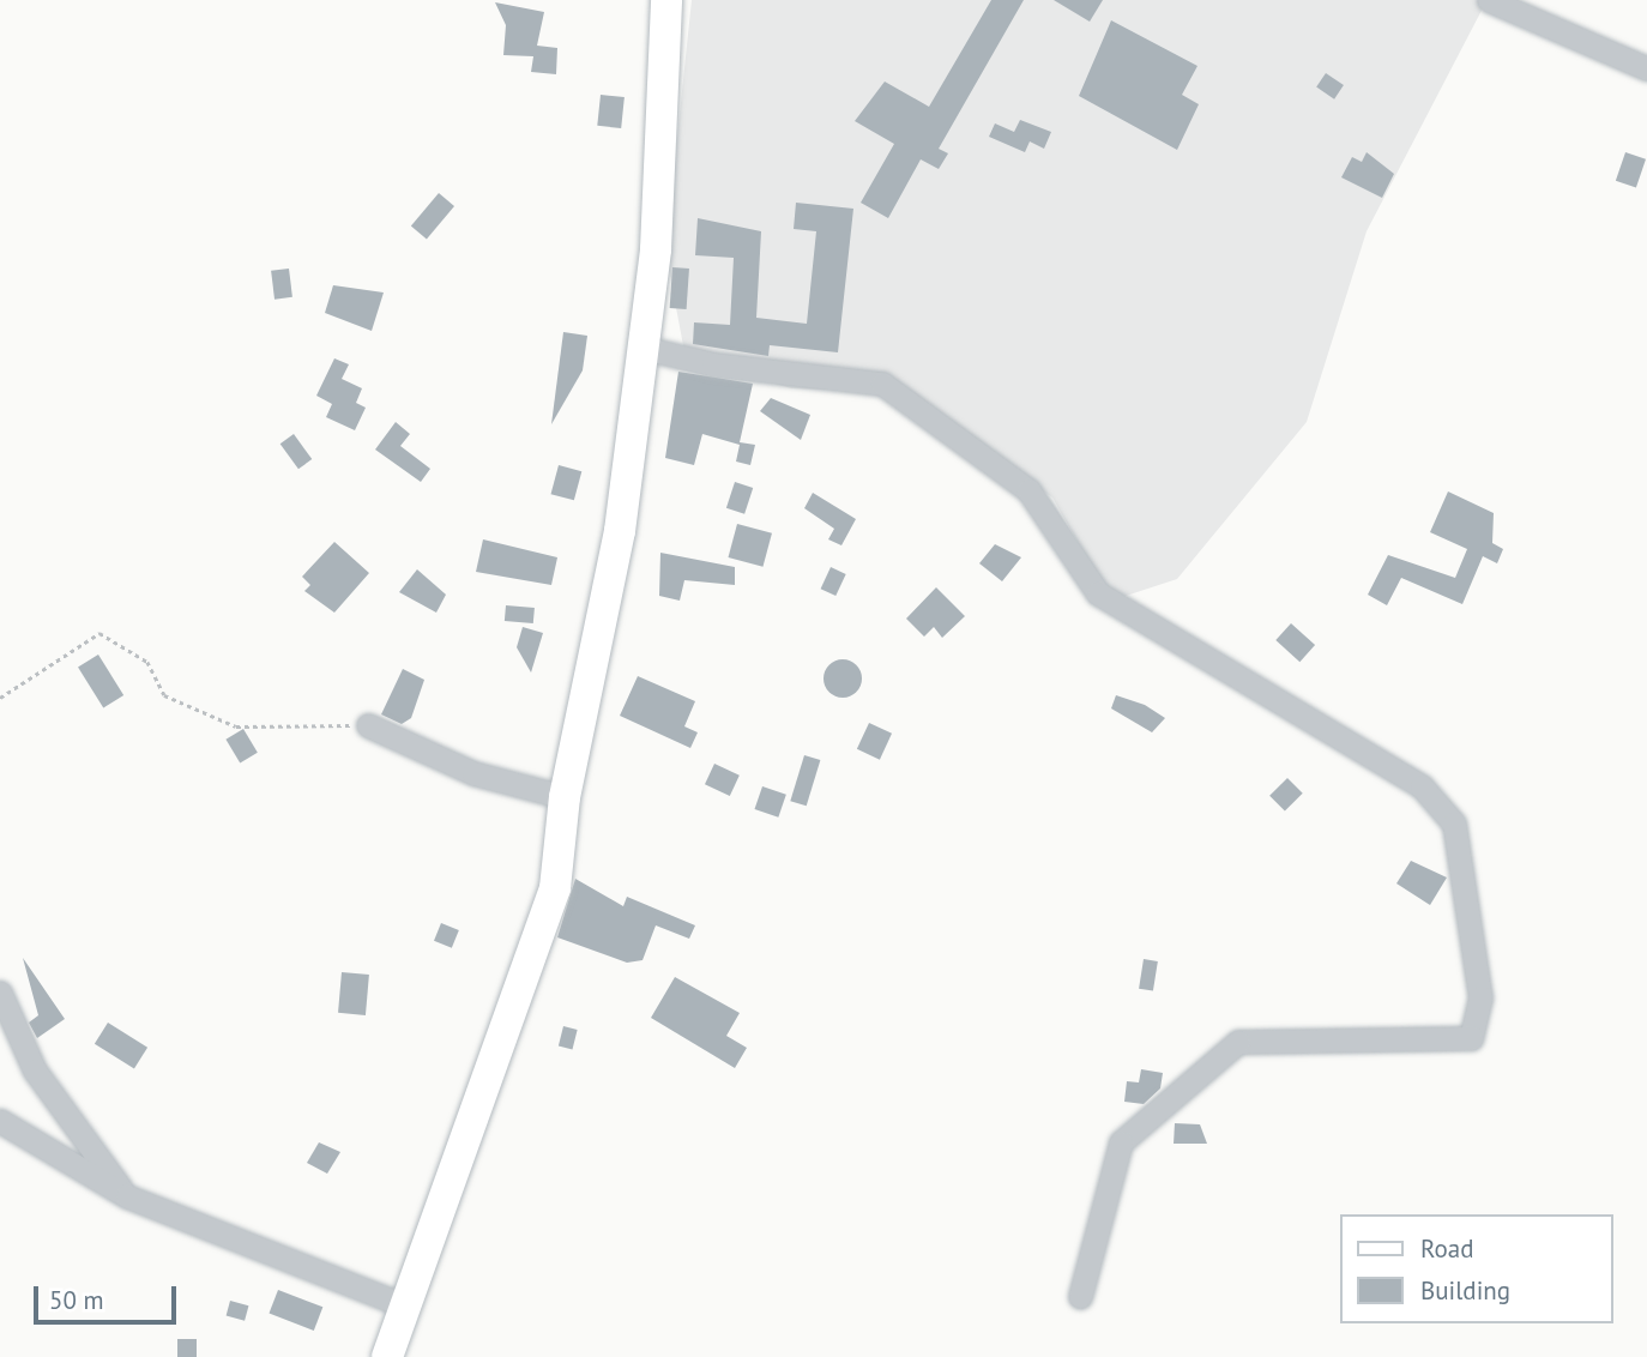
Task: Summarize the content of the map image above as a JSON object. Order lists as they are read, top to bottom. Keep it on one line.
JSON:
{"legend":["Road","Building"],"scale_bar":"50 m"}
